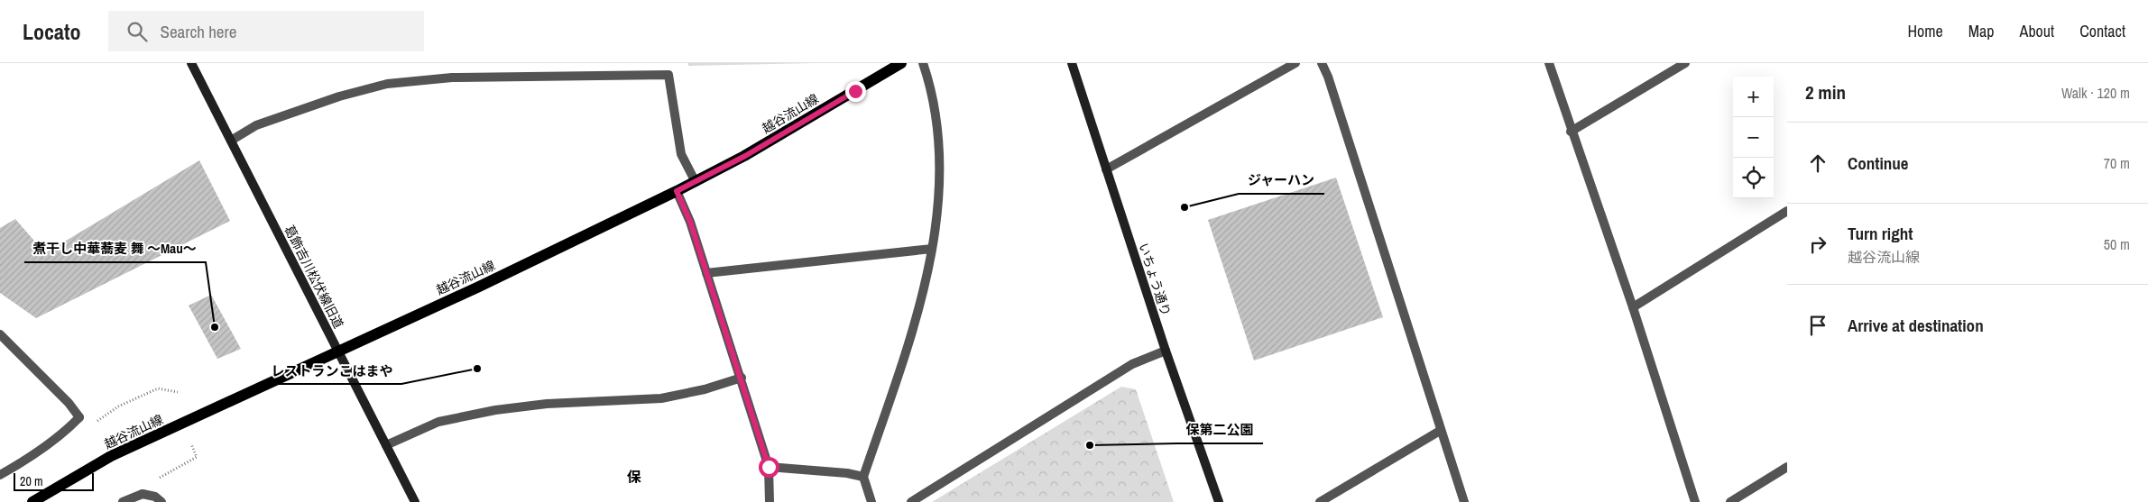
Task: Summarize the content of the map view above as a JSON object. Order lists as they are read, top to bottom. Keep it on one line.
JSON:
{"streets":{"main road":["越谷流山線"],"street":["葛飾吉川松伏線旧道","いちょう通り"]},"crossings":[["越谷流山線","葛飾吉川松伏線旧道"]],"districts":["保"],"places":["ジャーハン","煮干し中華蕎麦 舞 〜Mau〜","レストランこはまや","保第二公園"],"scale_bar":"20 m","page":{"header":"Locato","search":"Search here","nav":["Home","Map","About","Contact"],"heading":["2 min","Walk · 120 m"],"map_buttons":["+","−"],"list":[["Continue","70 m"],["Turn right","越谷流山線","50 m"],"Arrive at destination"],"scale":"20 m"}}
